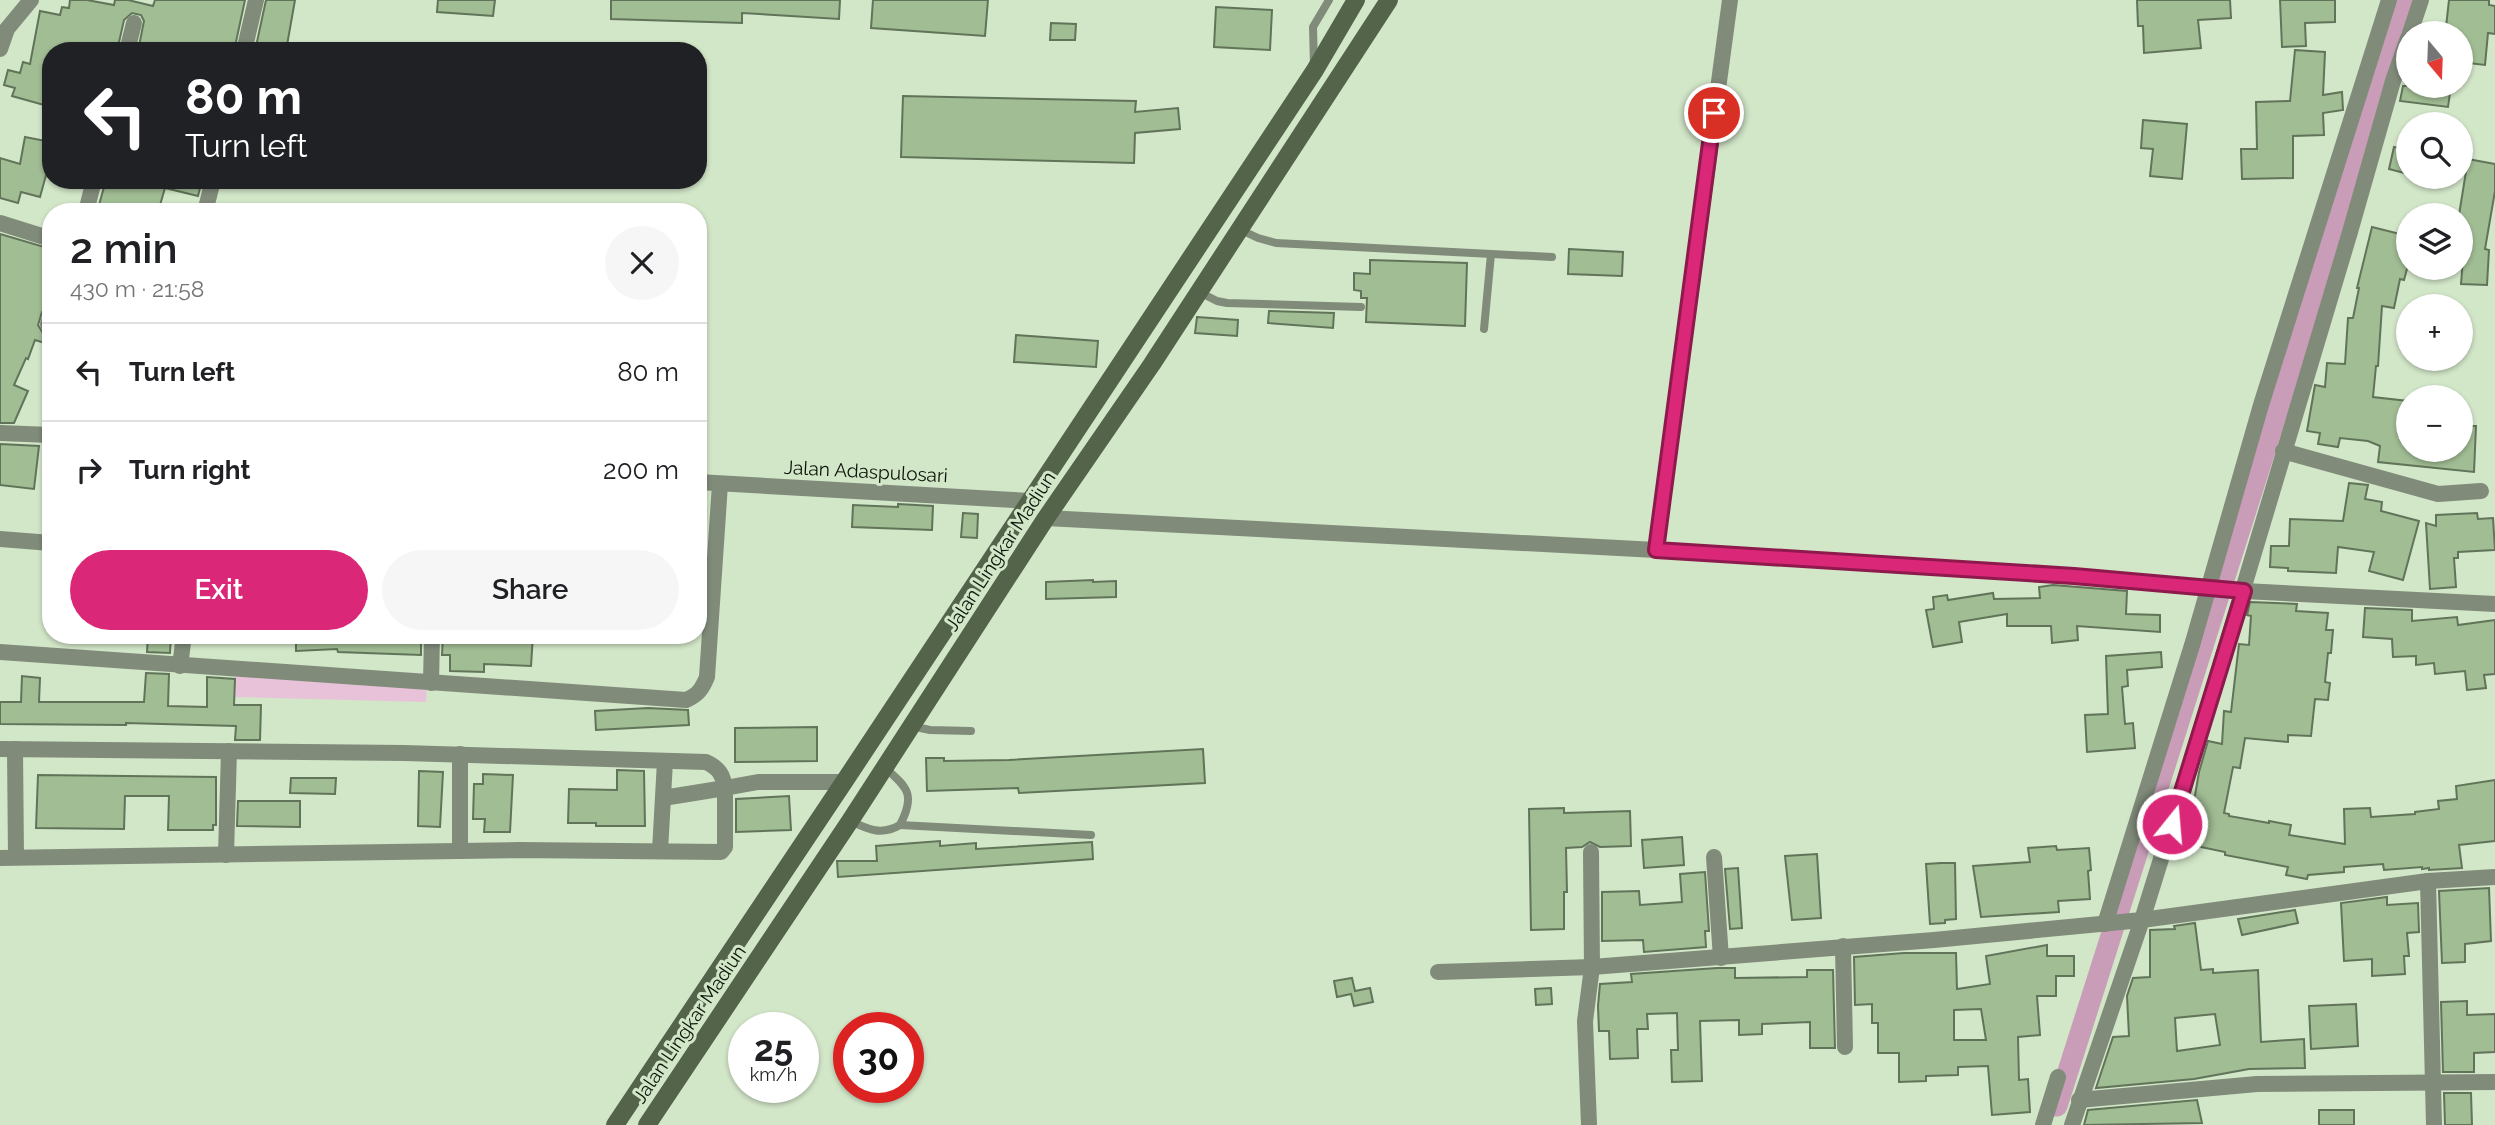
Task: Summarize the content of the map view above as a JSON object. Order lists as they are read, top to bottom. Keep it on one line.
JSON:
{"streets":{"main road":["Jalan Lingkar Madiun"],"street":["Jalan Adaspulosari"]},"crossings":[["Jalan Adaspulosari","Jalan Lingkar Madiun"]],"north":"bottom","page":{"map_buttons":["+","−"],"turn":["80 m","Turn left"],"heading":["2 min","430 m · 21:58"],"list":[{"name":"Turn left","value":"80 m"},{"name":"Turn right","value":"200 m"}],"buttons":["Exit","Share"],"speed":"25 km/h","limit":"30"}}
